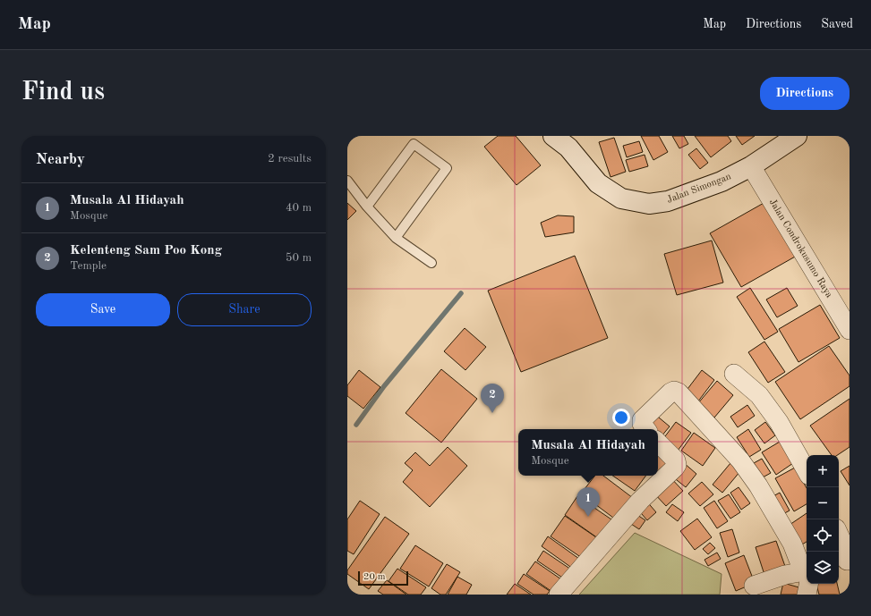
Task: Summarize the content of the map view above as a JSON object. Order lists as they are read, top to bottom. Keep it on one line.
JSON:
{"streets":{"main road":["Jalan Simongan"],"street":["Jalan Condrokusumo Raya"]},"crossings":[["Jalan Simongan","Jalan Condrokusumo Raya"]],"scale_bar":"20 m","page":{"header":"Map","nav":["Map","Directions","Saved"],"buttons":["Directions",["Save","Share"]],"title":"Find us","heading":["Nearby","2 results"],"list":[{"mark":"1","name":"Musala Al Hidayah","note":"Mosque","value":"40 m"},{"mark":"2","name":"Kelenteng Sam Poo Kong","note":"Temple","value":"50 m"}],"pins":["2","1"],"popup":["Musala Al Hidayah","Mosque"],"map_buttons":["+","−"],"scale":"20 m"}}
